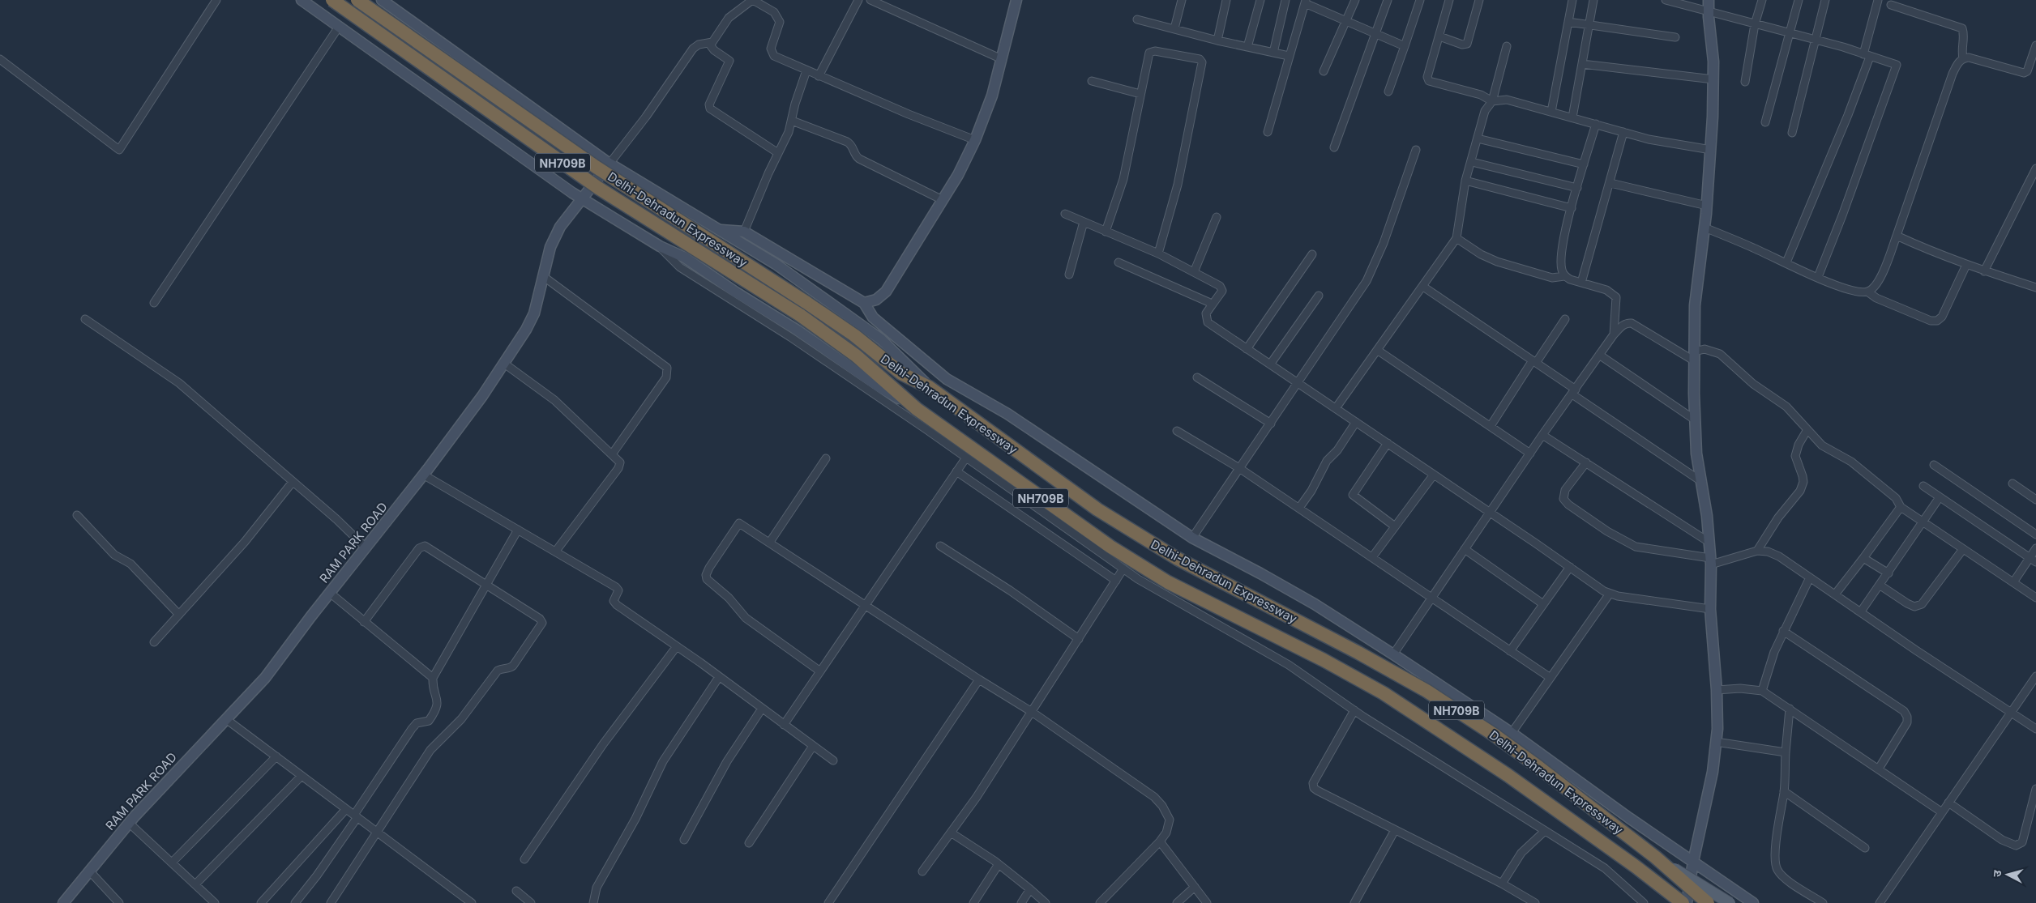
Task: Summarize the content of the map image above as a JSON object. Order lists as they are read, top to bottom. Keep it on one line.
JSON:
{"streets":{"highway":["NH709B","Delhi-Dehradun Expressway"],"street":["RAM PARK ROAD"]},"north":"left"}
